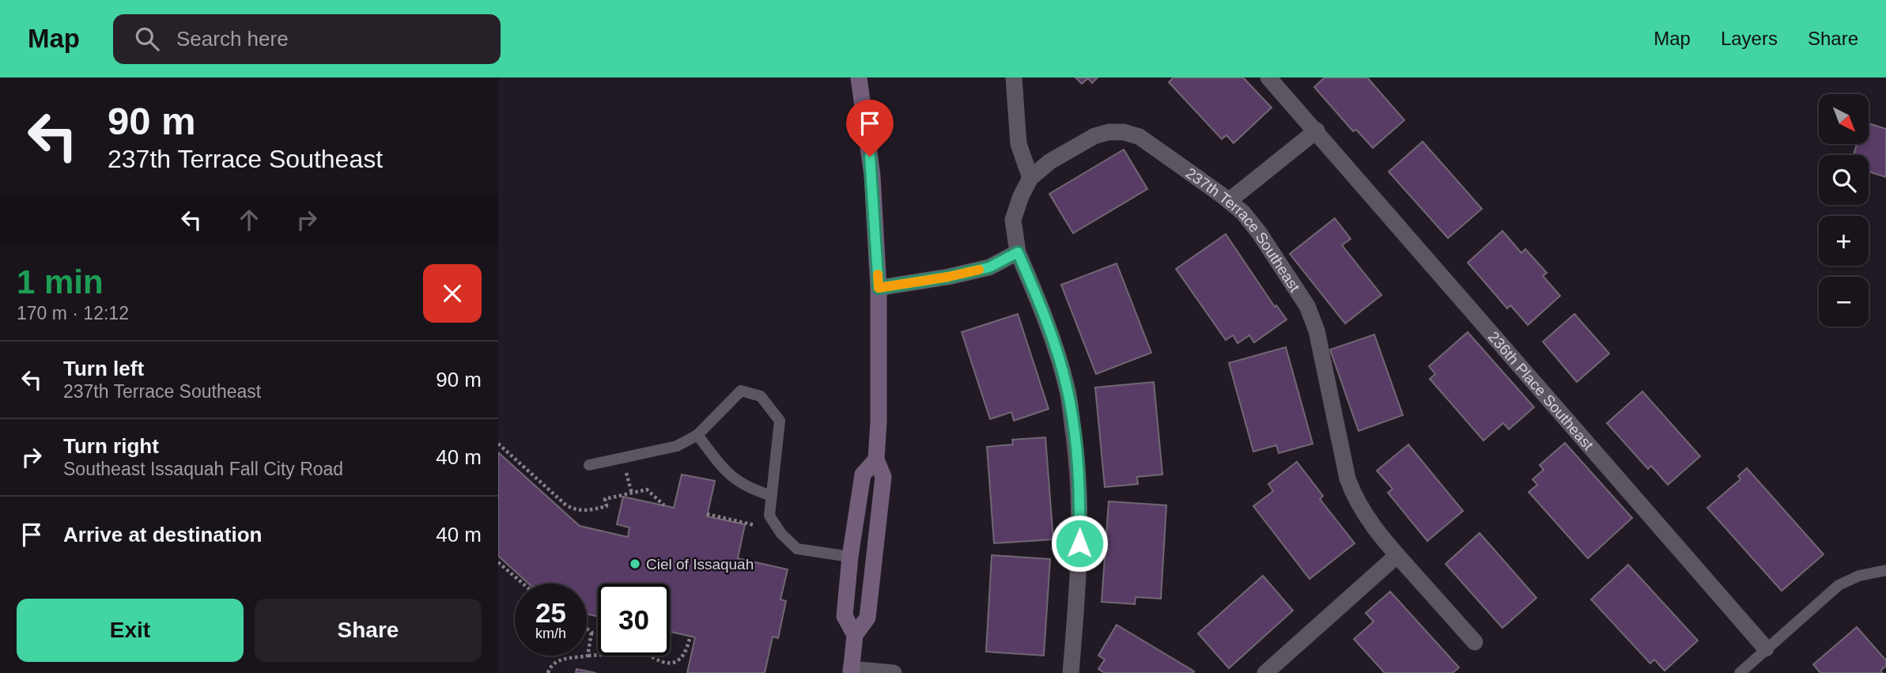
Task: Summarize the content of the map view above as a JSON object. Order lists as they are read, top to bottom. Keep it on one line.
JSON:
{"streets":{"street":["237th Terrace Southeast","236th Place Southeast"]},"places":["Ciel of Issaquah"],"north":"bottom right","page":{"header":"Map","search":"Search here","nav":["Map","Layers","Share"],"turn":["90 m","237th Terrace Southeast"],"map_buttons":["+","−"],"heading":["1 min","170 m · 12:12"],"list":[{"name":"Turn left","note":"237th Terrace Southeast","value":"90 m"},{"name":"Turn right","note":"Southeast Issaquah Fall City Road","value":"40 m"},{"name":"Arrive at destination","value":"40 m"}],"speed":"25 km/h","limit":"30","buttons":["Exit","Share"]}}
